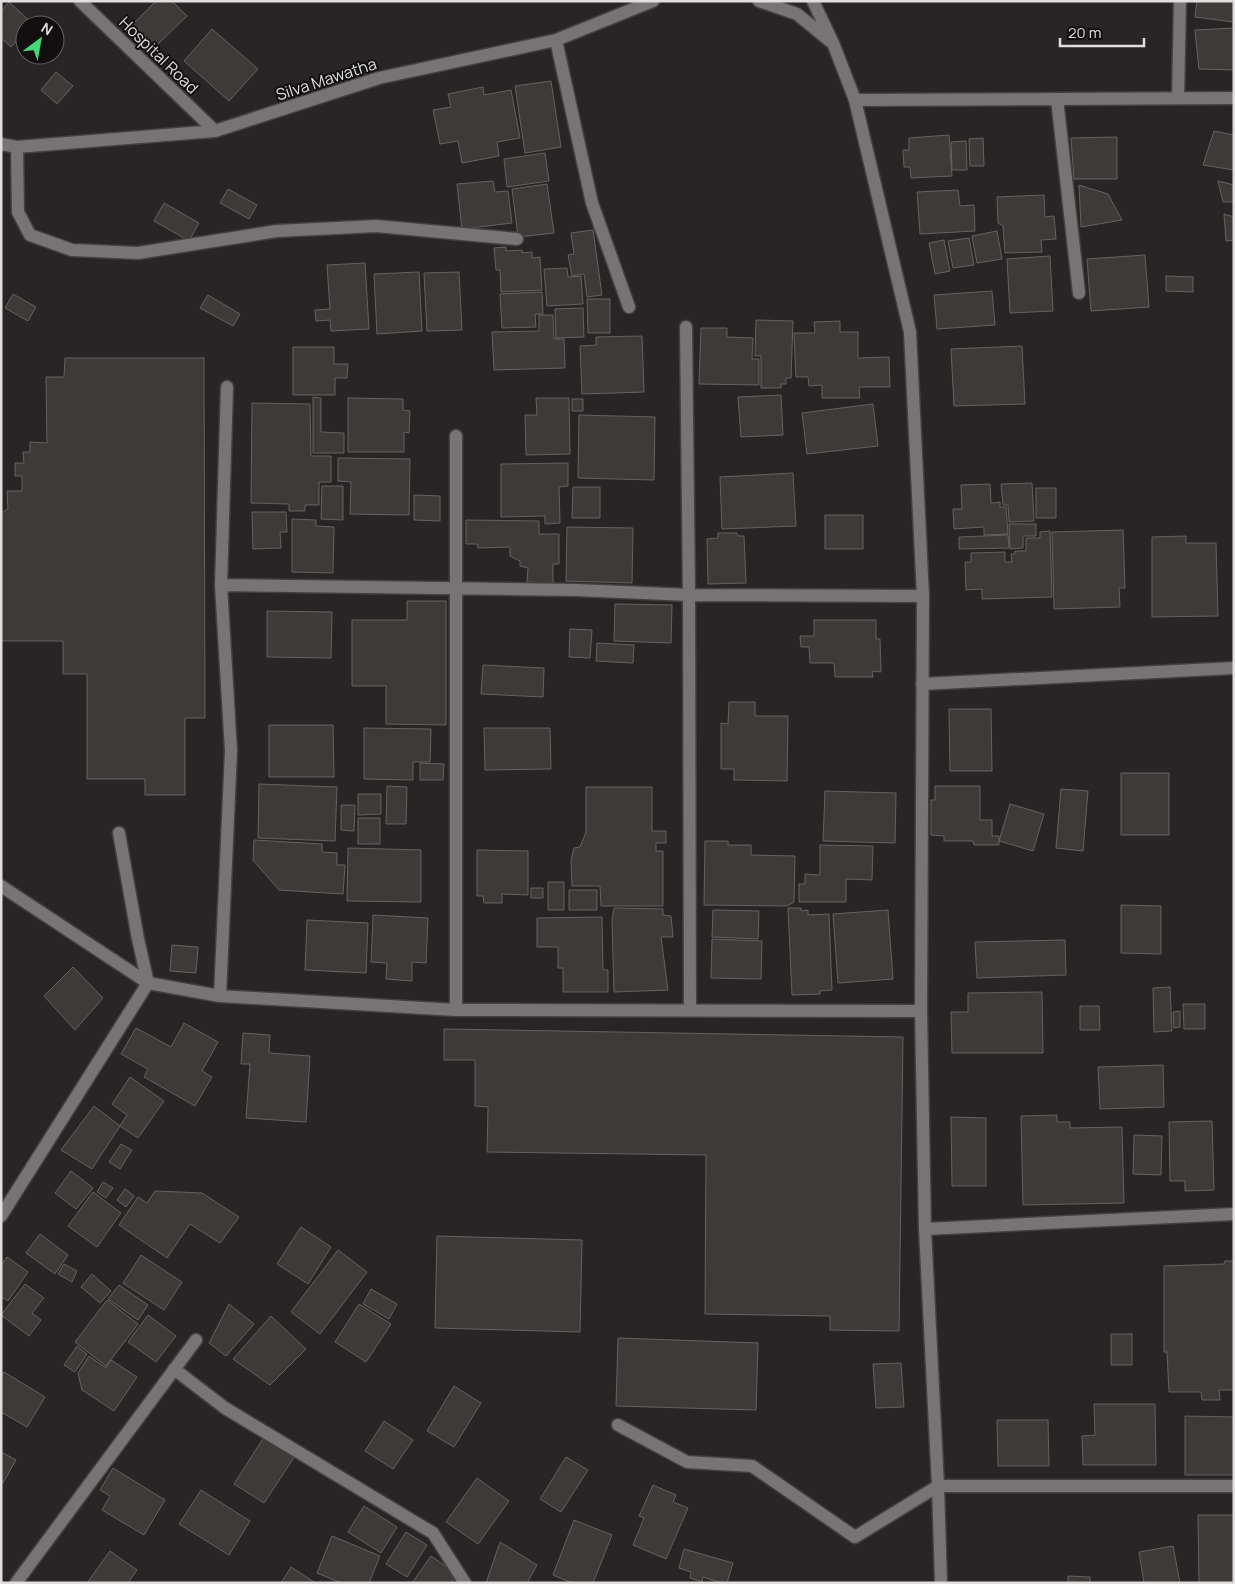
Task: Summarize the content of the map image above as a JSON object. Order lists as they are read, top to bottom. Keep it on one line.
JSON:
{"streets":{"street":["Hospital Road","Silva Mawatha"]},"crossings":[["Hospital Road","Silva Mawatha"]],"scale_bar":"20 m","north":"top right"}
